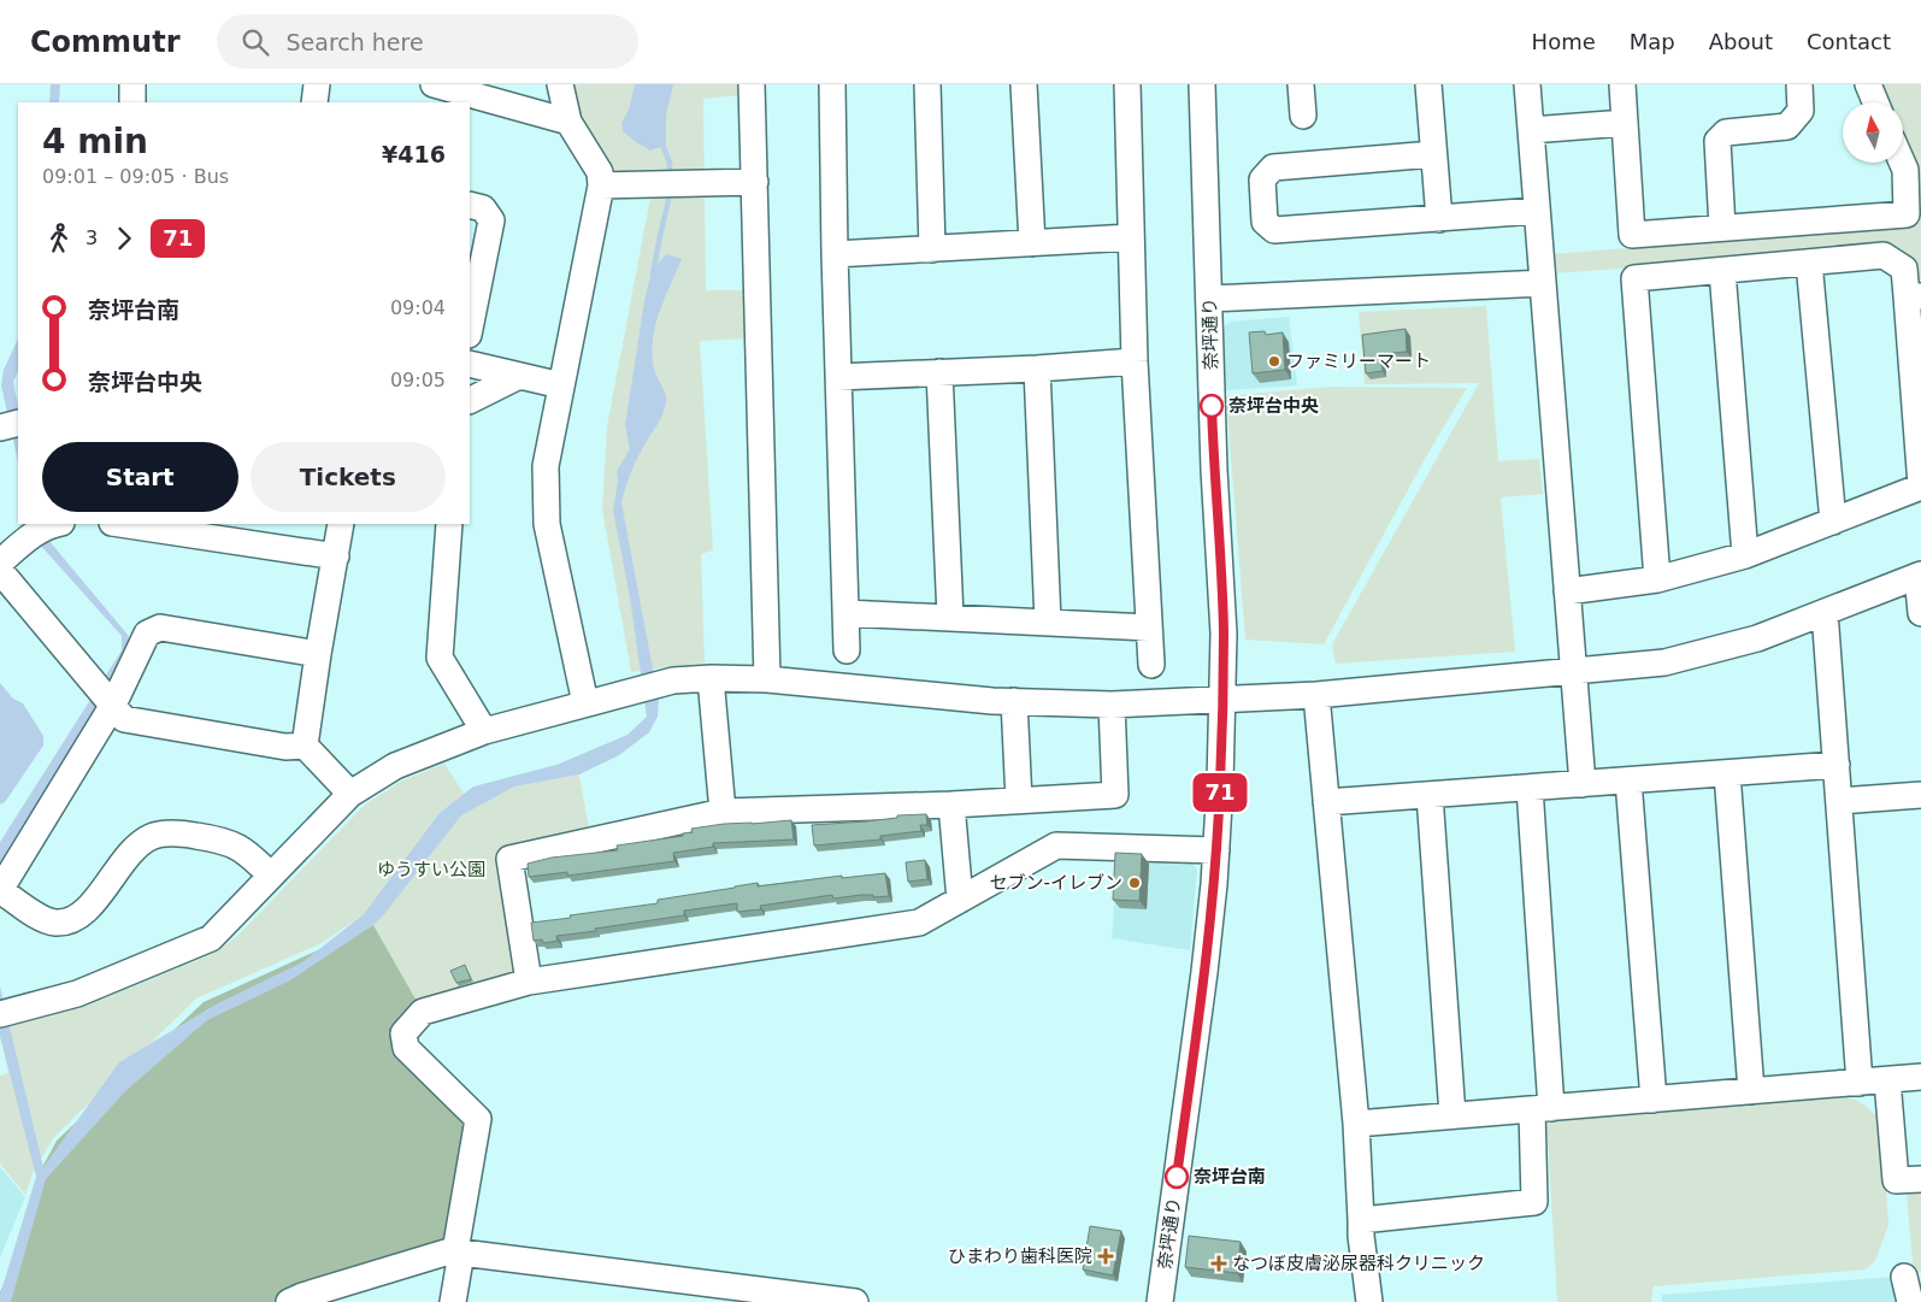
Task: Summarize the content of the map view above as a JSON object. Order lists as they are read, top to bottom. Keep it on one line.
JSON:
{"streets":{"street":["奈坪通り"]},"parks":["ゆうすい公園"],"places":{"other":["ファミリーマート","奈坪台中央","セブン-イレブン","奈坪台南"],"health":["ひまわり歯科医院","なつぼ皮膚泌尿器科クリニック"]},"lines":["bus line 71"],"north":"top","page":{"header":"Commutr","search":"Search here","nav":["Home","Map","About","Contact"],"on_map":"71","heading":["4 min","09:01 – 09:05 · Bus","¥416"],"legs":["3","71"],"list":[{"name":"奈坪台南","value":"09:04"},{"name":"奈坪台中央","value":"09:05"}],"buttons":["Start","Tickets"]}}
